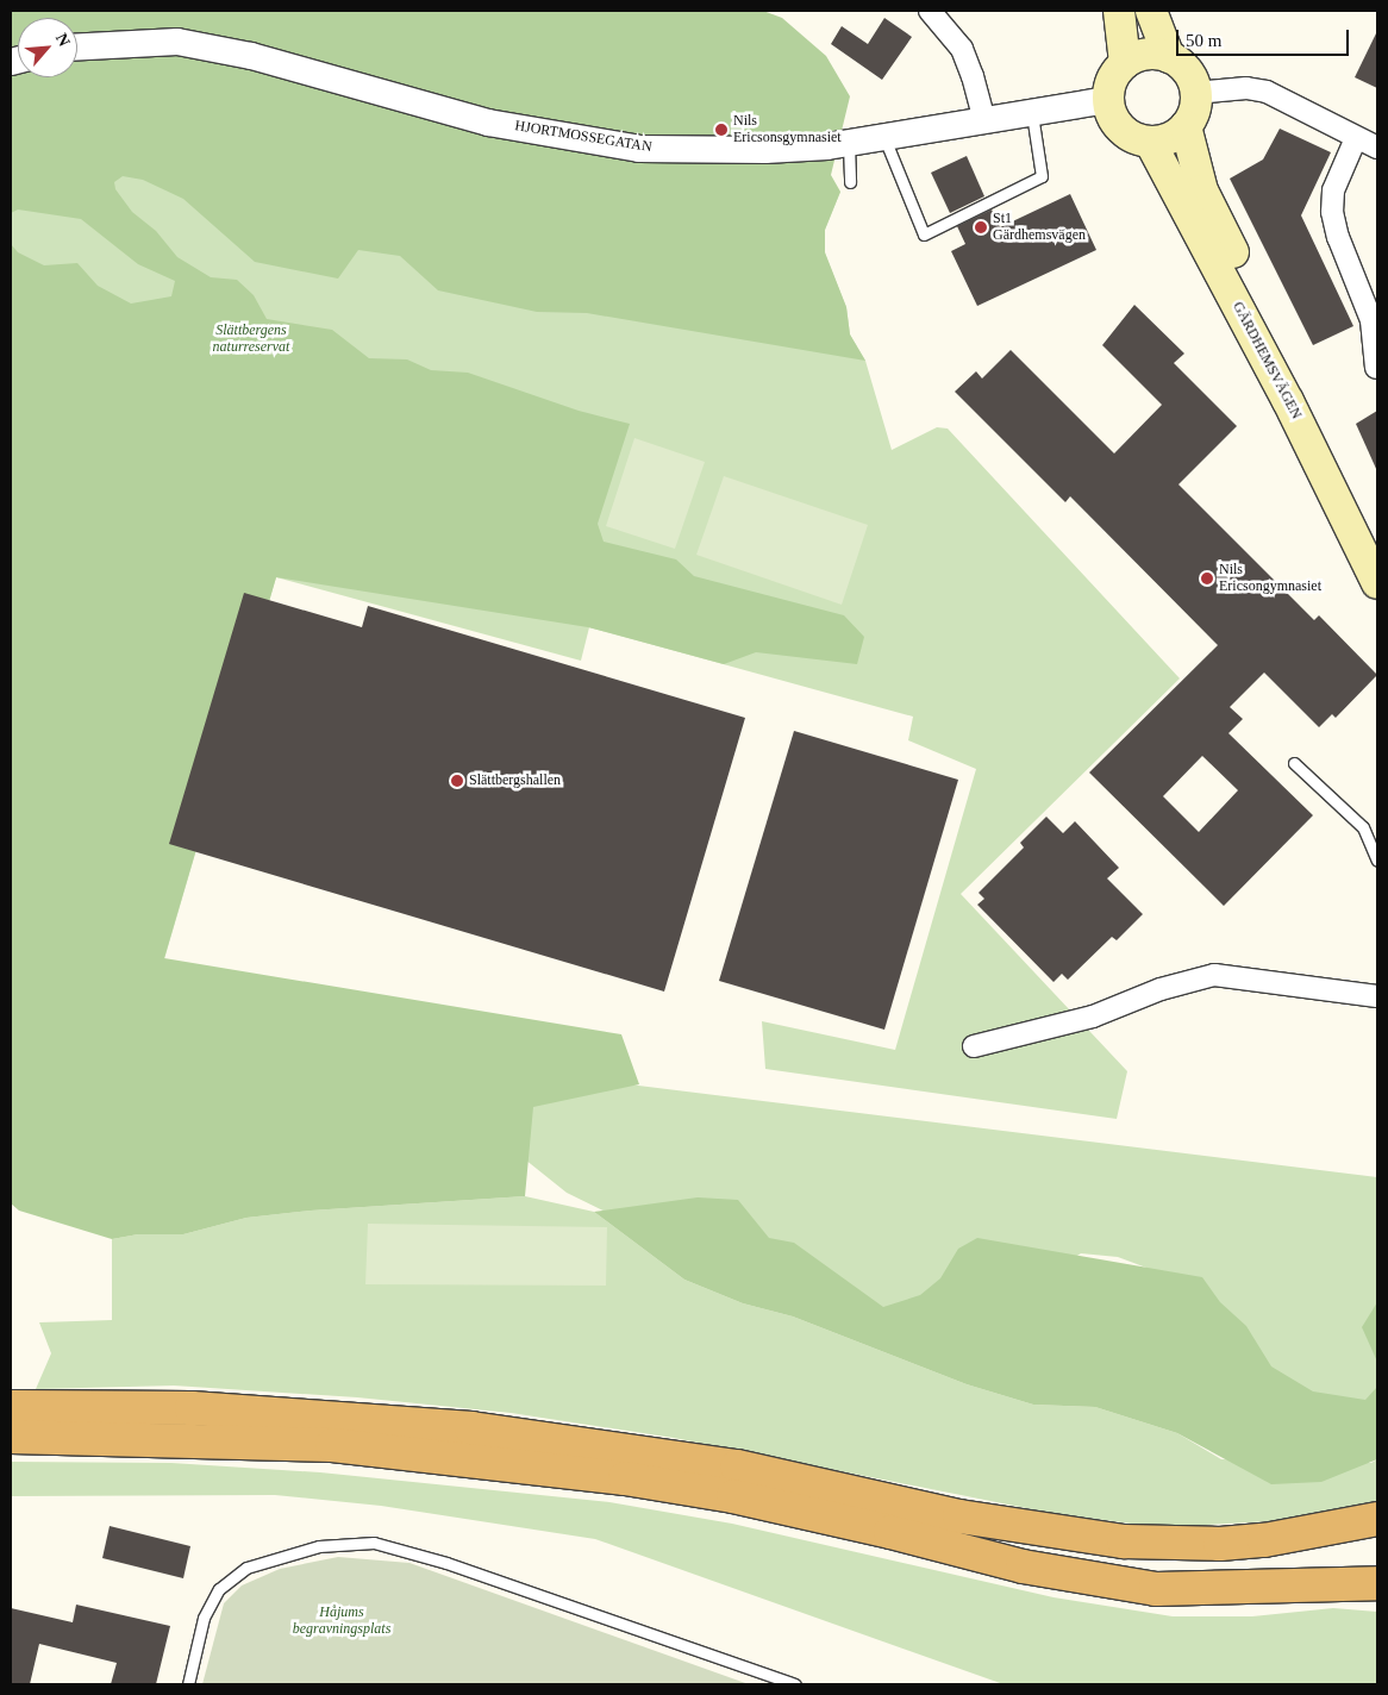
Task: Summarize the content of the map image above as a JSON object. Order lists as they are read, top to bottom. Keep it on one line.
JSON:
{"streets":{"main road":["GÄRDHEMSVÄGEN"],"street":["HJORTMOSSEGATAN"]},"crossings":[["HJORTMOSSEGATAN","GÄRDHEMSVÄGEN"]],"parks":["Slättbergens naturreservat","Håjums begravningsplats"],"places":["Nils Ericsonsgymnasiet","St1 Gärdhemsvägen","Nils Ericsongymnasiet","Slättbergshallen"],"scale_bar":"50 m","north":"top right"}
